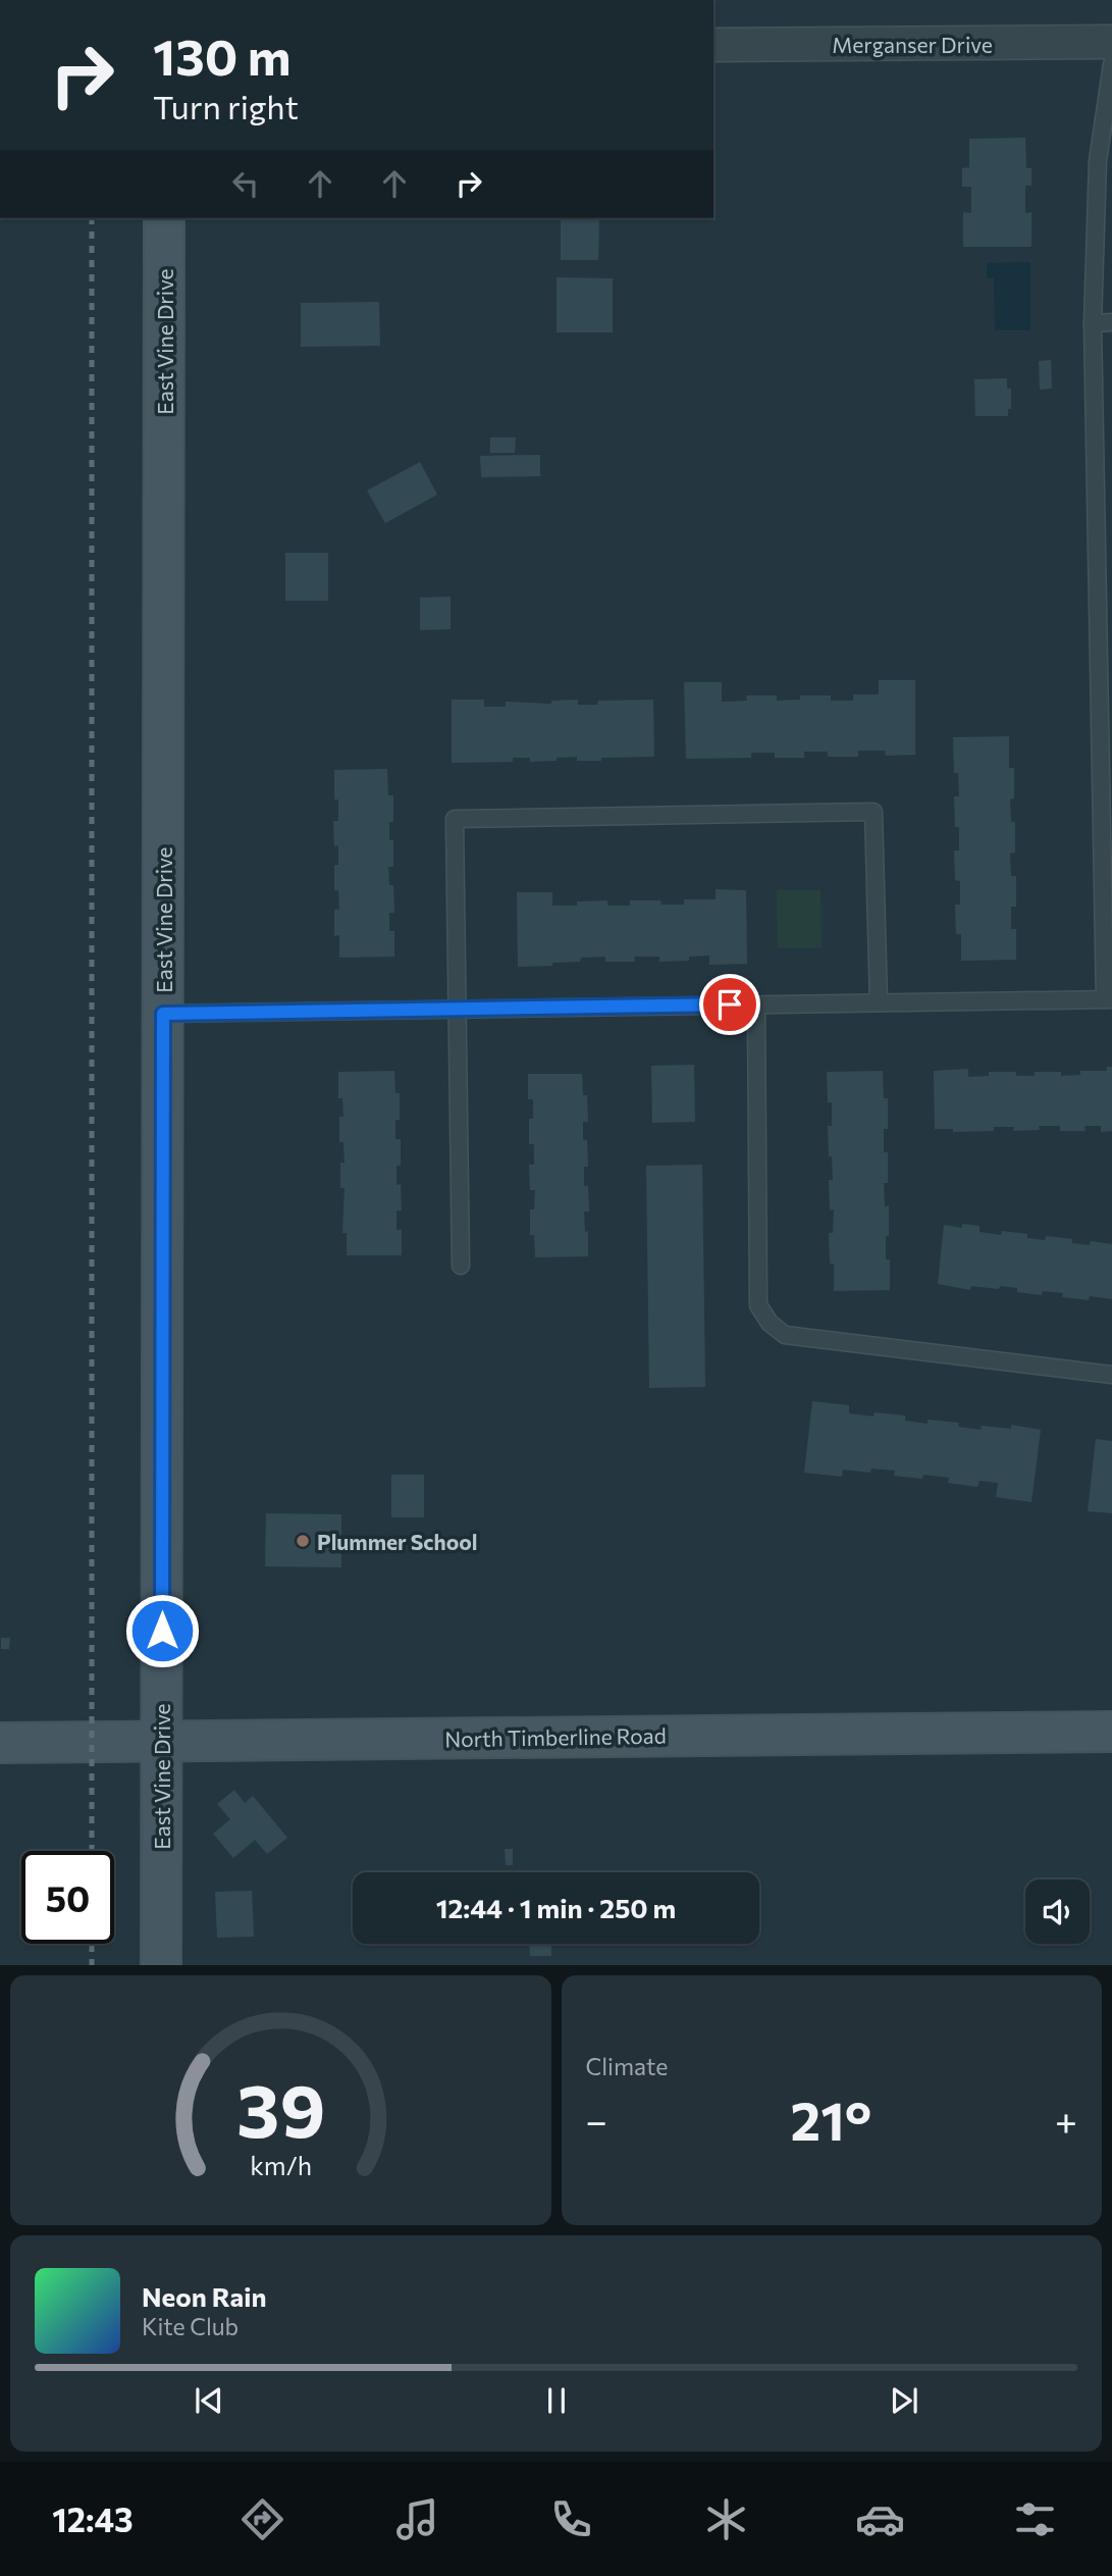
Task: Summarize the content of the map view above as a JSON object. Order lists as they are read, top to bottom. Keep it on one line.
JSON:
{"streets":{"main road":["East Vine Drive","North Timberline Road"],"street":["Merganser Drive"]},"crossings":[["East Vine Drive","North Timberline Road"]],"places":["Plummer School"],"page":{"turn":["130 m","Turn right"],"limit":"50","trip":"12:44 · 1 min · 250 m","tile":"Climate","heat":["−","21°","+"],"song":["Neon Rain","Kite Club"],"tabs":"12:43","gauge":["39","km/h"]}}
